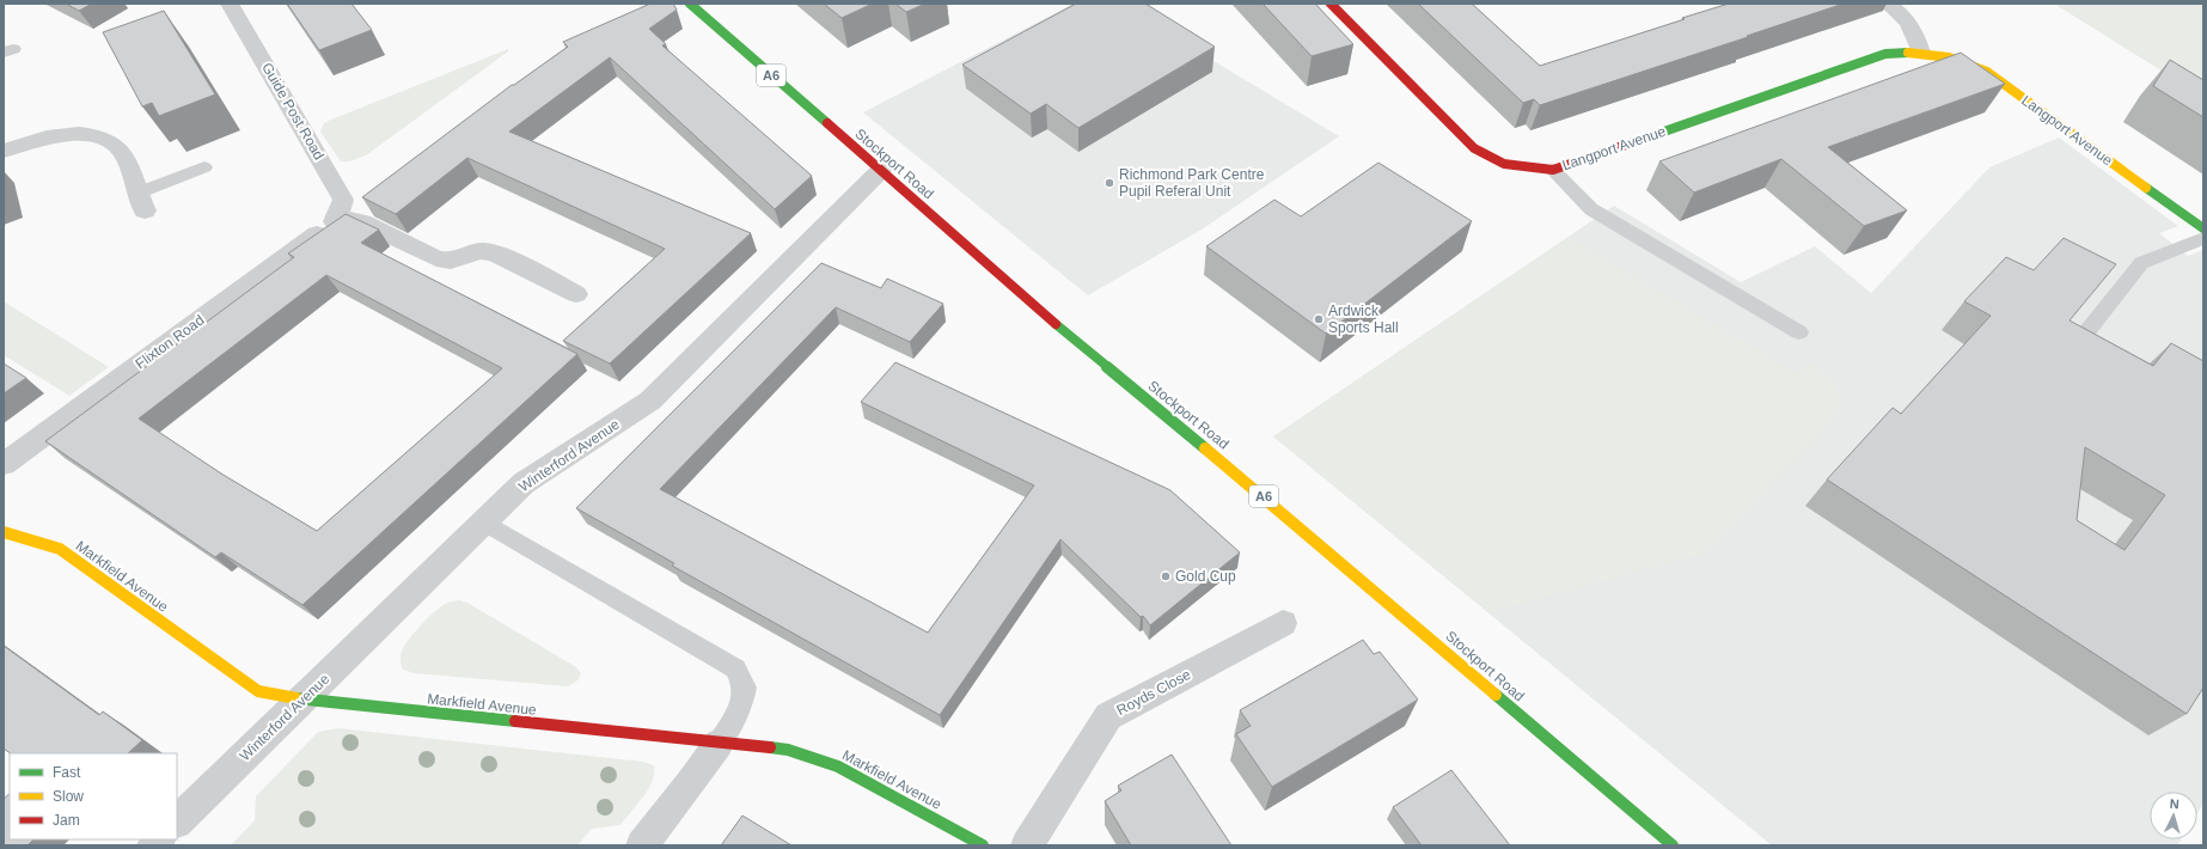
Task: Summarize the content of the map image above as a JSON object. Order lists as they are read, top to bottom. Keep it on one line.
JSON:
{"streets":{"main road":["A6","Langport Avenue","Stockport Road","Markfield Avenue"],"street":["Guide Post Road","Flixton Road","Winterford Avenue","Royds Close"]},"crossings":[["Guide Post Road","Flixton Road"],["Stockport Road","Winterford Avenue"],["Winterford Avenue","Markfield Avenue"]],"places":["Richmond Park Centre Pupil Referal Unit","Ardwick Sports Hall","Gold Cup"],"legend":["Fast","Slow","Jam"],"north":"top"}
